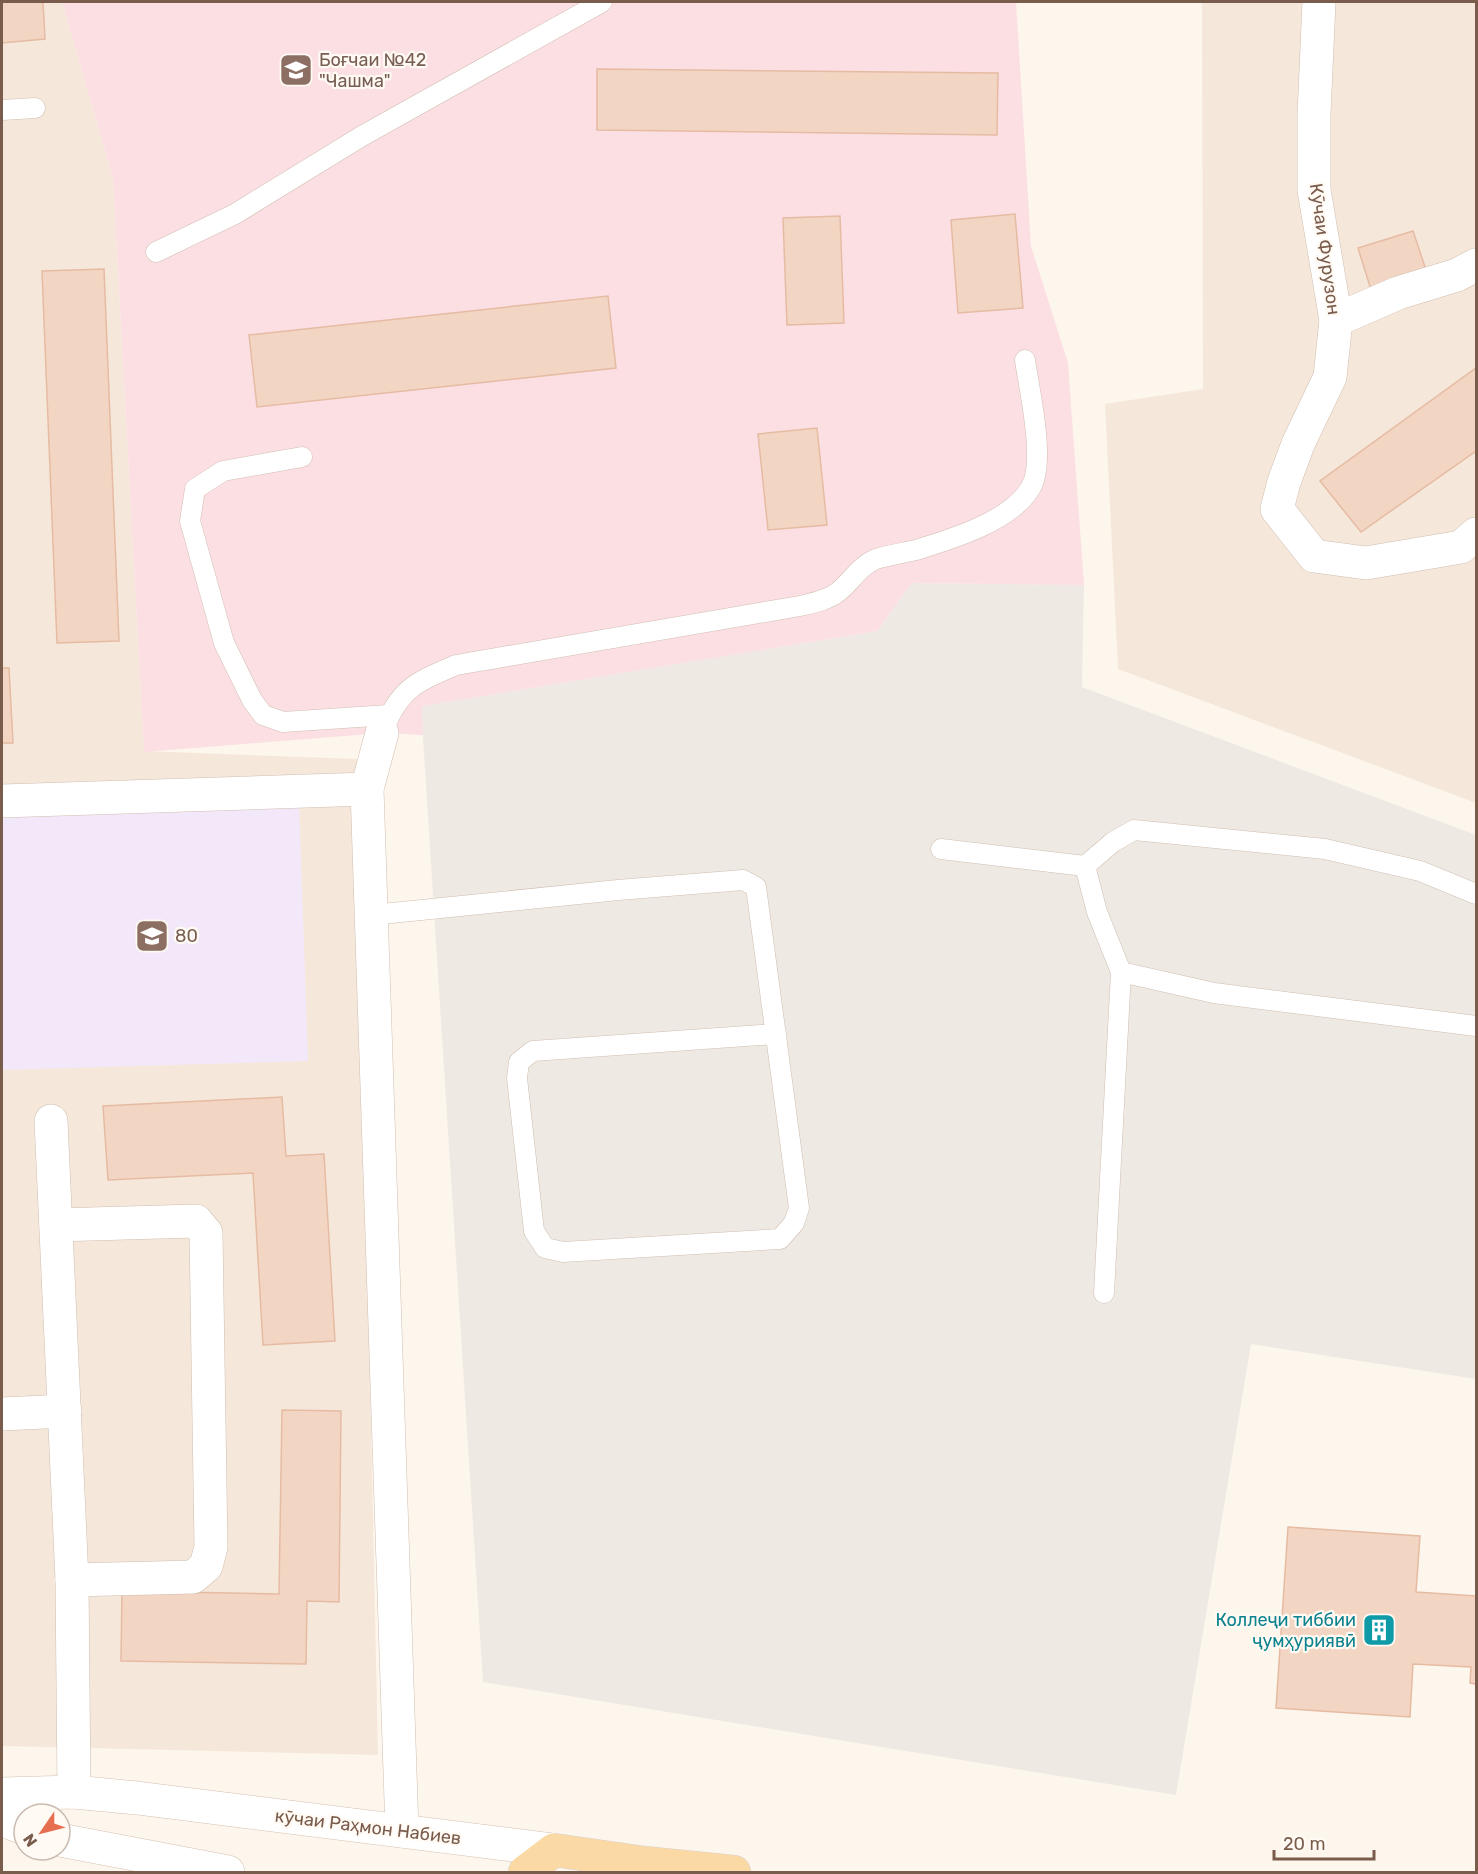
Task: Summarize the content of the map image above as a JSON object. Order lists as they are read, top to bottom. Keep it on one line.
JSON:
{"streets":{"main road":["кӯчаи Раҳмон Набиев"],"street":["Кӯчаи Фурузон"]},"places":{"school or university":["Боғчаи №42 \"Чашма\"","80"],"building":["Коллеҷи тиббии ҷумҳуриявӣ"]},"scale_bar":"20 m","north":"bottom left"}
